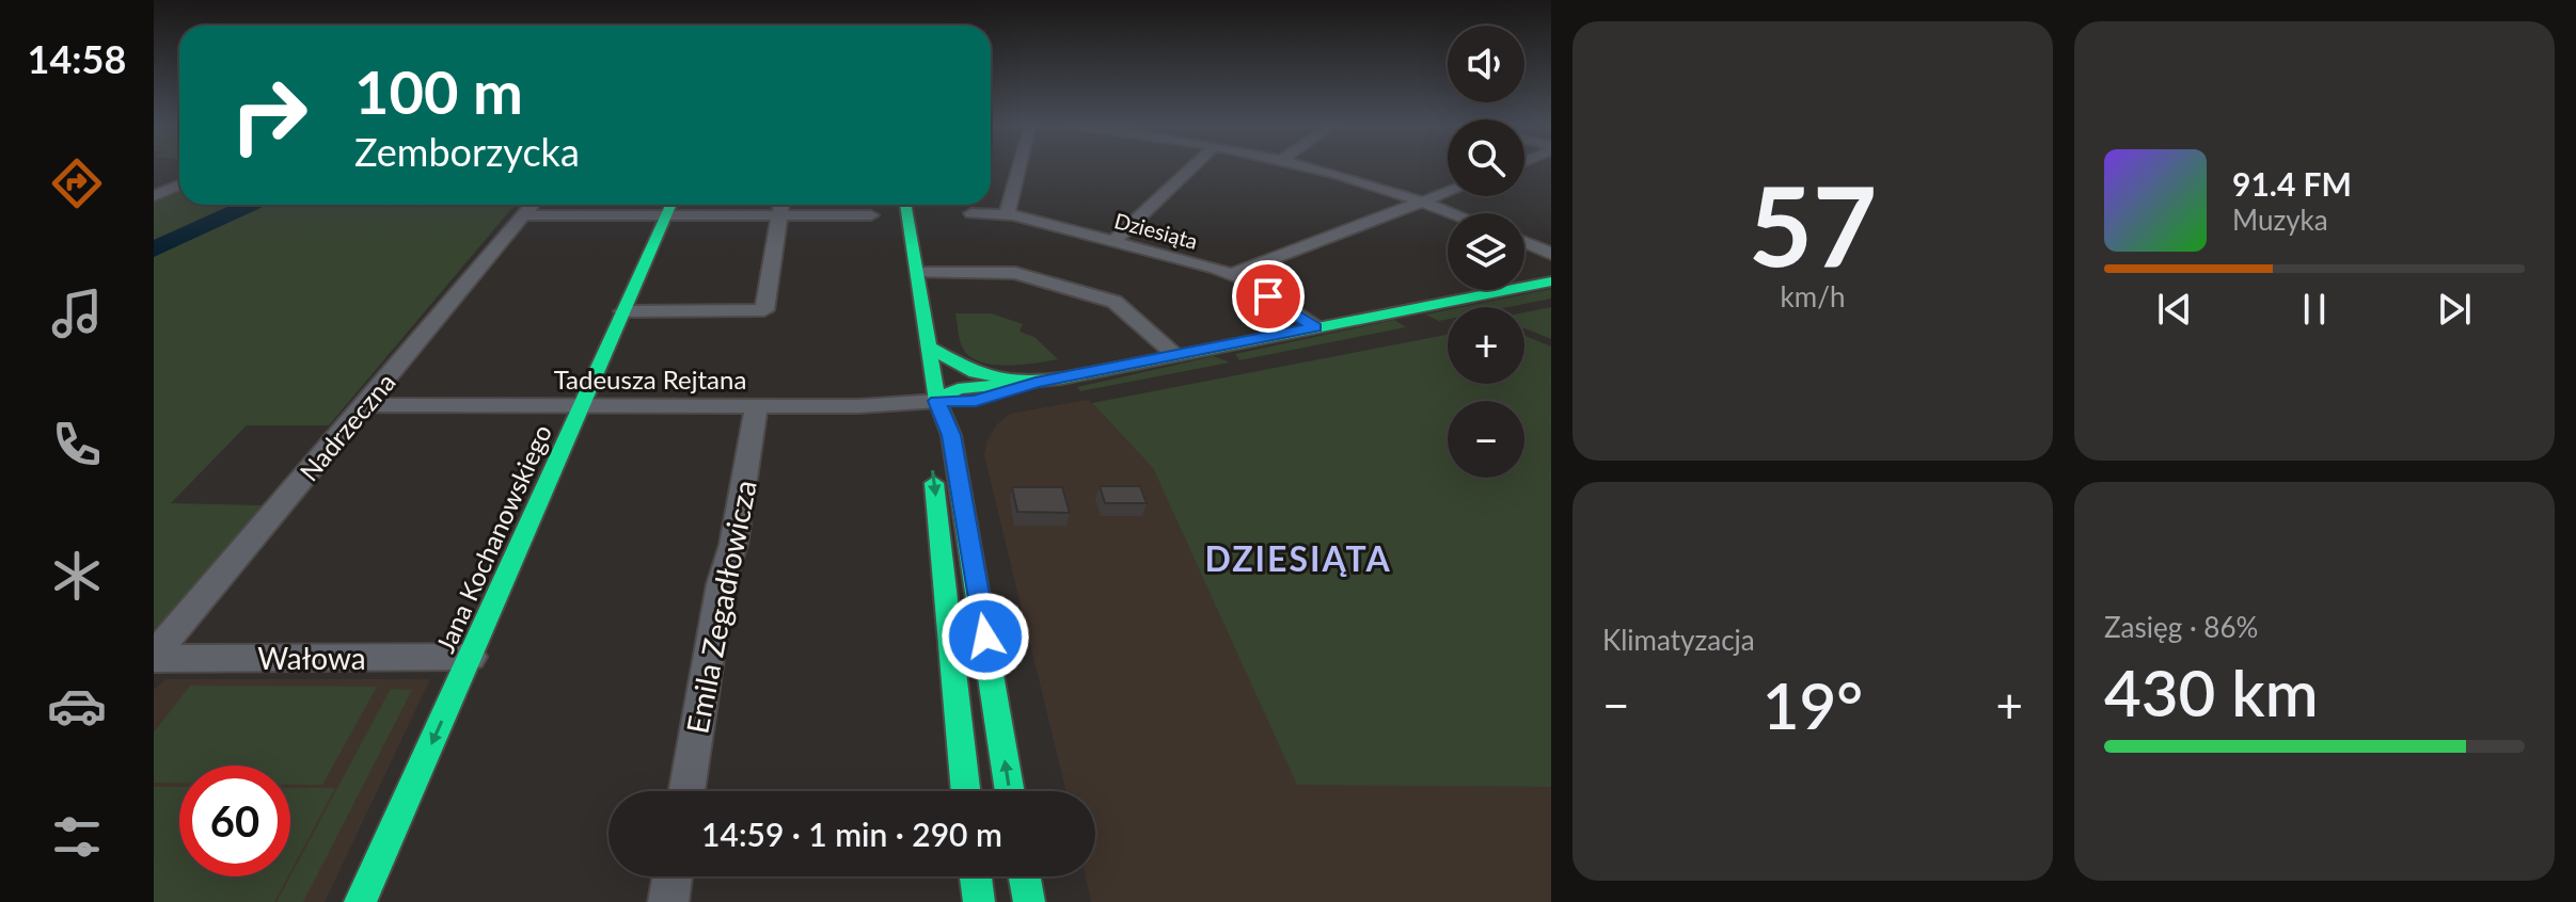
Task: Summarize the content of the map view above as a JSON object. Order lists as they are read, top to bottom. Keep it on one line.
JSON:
{"streets":{"street":["Dziesiąta","Tadeusza Rejtana","Nadrzeczna","Jana Kochanowskiego","Emila Zegadłowicza","Wałowa"]},"crossings":[["Tadeusza Rejtana","Nadrzeczna"],["Tadeusza Rejtana","Jana Kochanowskiego"],["Tadeusza Rejtana","Emila Zegadłowicza"],["Nadrzeczna","Wałowa"],["Jana Kochanowskiego","Wałowa"]],"one_way":["Jana Kochanowskiego"],"districts":["DZIESIĄTA"],"page":{"tabs":"14:58","tile":[["57","km/h"],"Klimatyzacja",["Zasięg · 86%","430 km"]],"map_buttons":["+","−"],"turn":["100 m","Zemborzycka"],"song":["91.4 FM","Muzyka"],"heat":["−","19°","+"],"limit":"60","trip":"14:59 · 1 min · 290 m"}}
